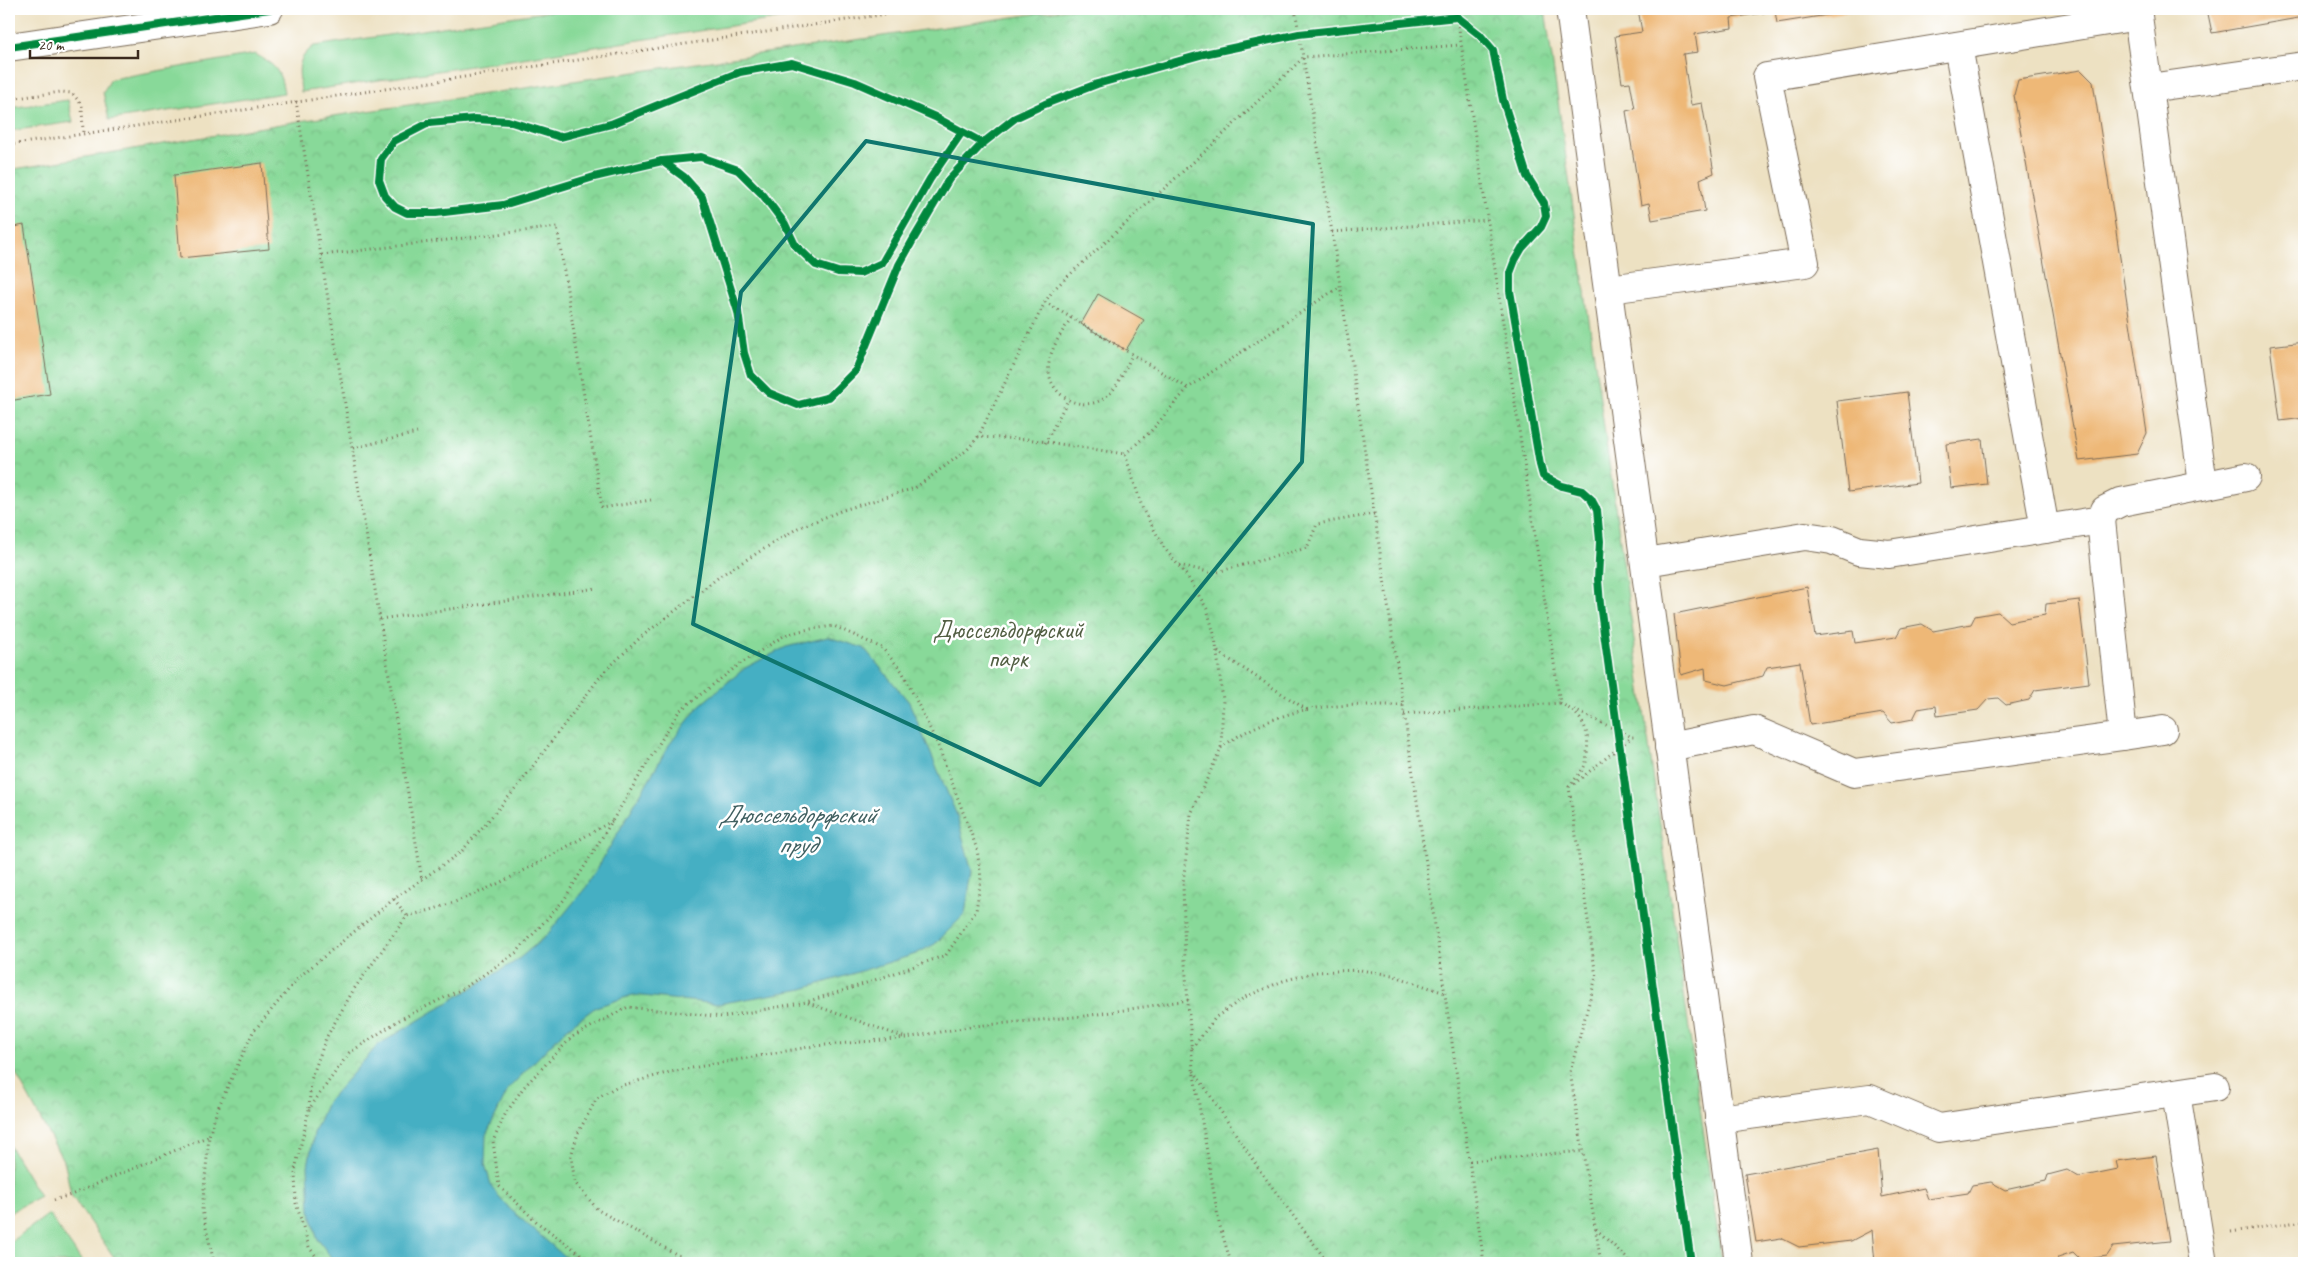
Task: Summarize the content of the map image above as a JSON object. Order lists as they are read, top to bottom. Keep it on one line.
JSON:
{"water":["Дюссельдорфский пруд"],"parks":["Дюссельдорфский парк"],"scale_bar":"20 m"}
